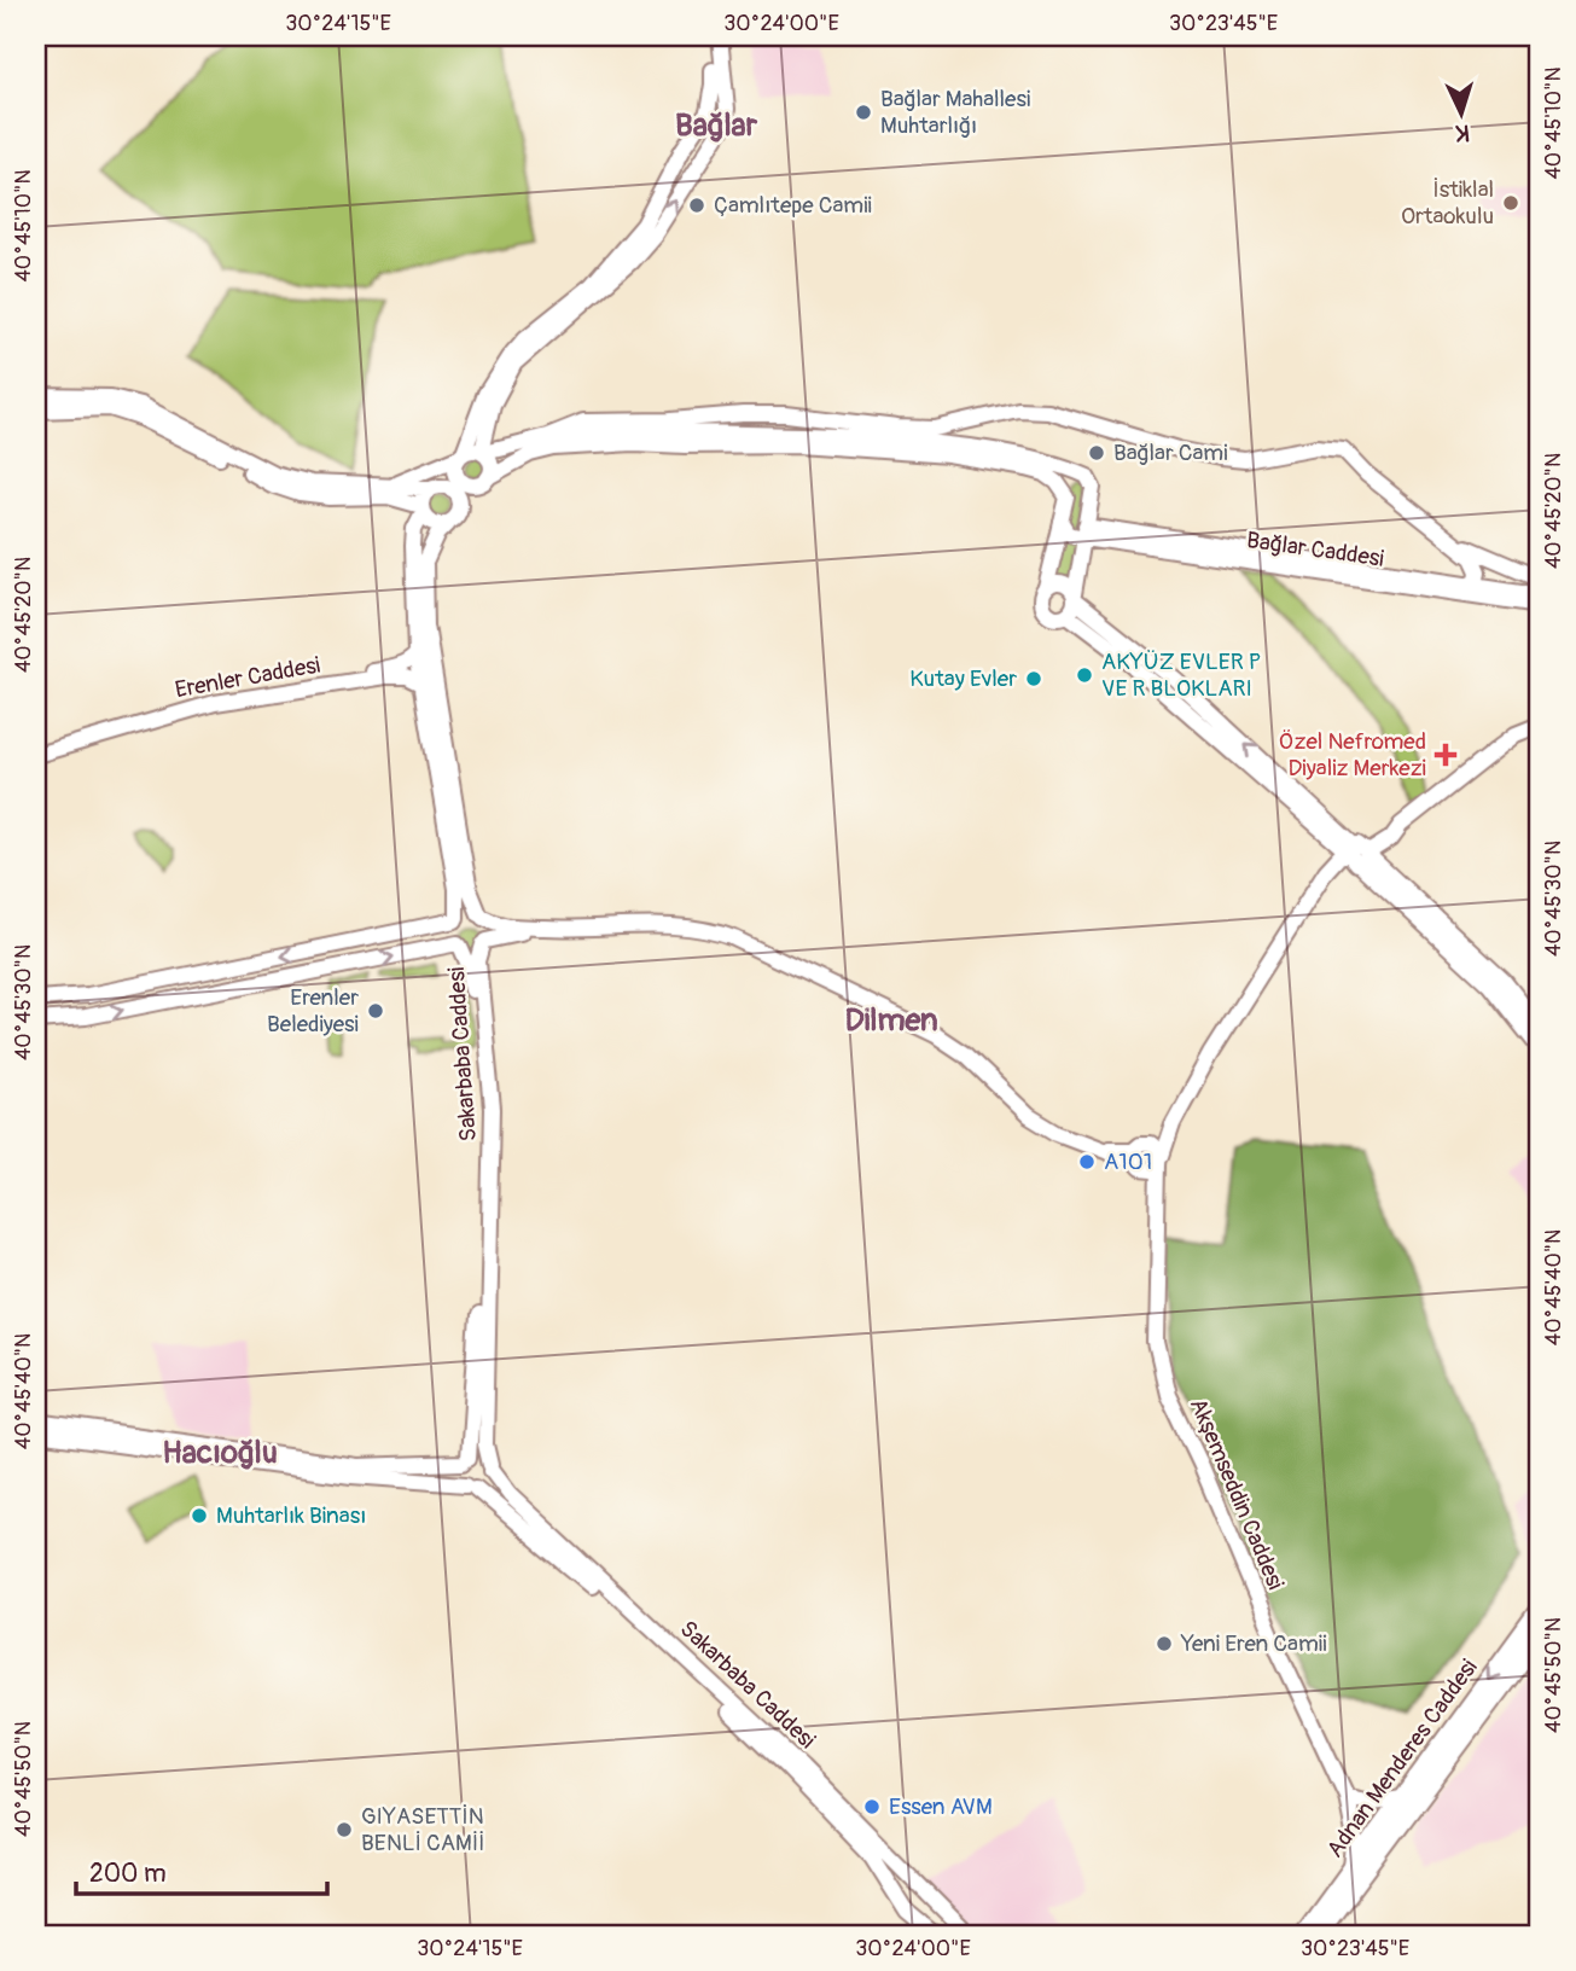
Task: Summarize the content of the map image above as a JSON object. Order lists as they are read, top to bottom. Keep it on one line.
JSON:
{"streets":{"main road":["Bağlar Caddesi","Erenler Caddesi","Sakarbaba Caddesi","Akşemseddin Caddesi","Adnan Menderes Caddesi"]},"crossings":[["Akşemseddin Caddesi","Adnan Menderes Caddesi"]],"districts":["Bağlar","Dilmen","Hacıoğlu"],"places":{"other":["Bağlar Mahallesi Muhtarlığı","İstiklal Ortaokulu","Çamlıtepe Camii","Bağlar Cami","AKYÜZ EVLER P VE R BLOKLARI","Kutay Evler","Erenler Belediyesi","A101","Muhtarlık Binası","Yeni Eren Camii","Essen AVM","GIYASETTİN BENLİ CAMİİ"],"health":["Özel Nefromed Diyaliz Merkezi"]},"scale_bar":"200 m","north":"bottom","coordinates":["30°24'15\"E","30°24'00\"E","30°23'45\"E","40°45'10\"N","40°45'20\"N","40°45'30\"N","40°45'40\"N","40°45'50\"N"]}
